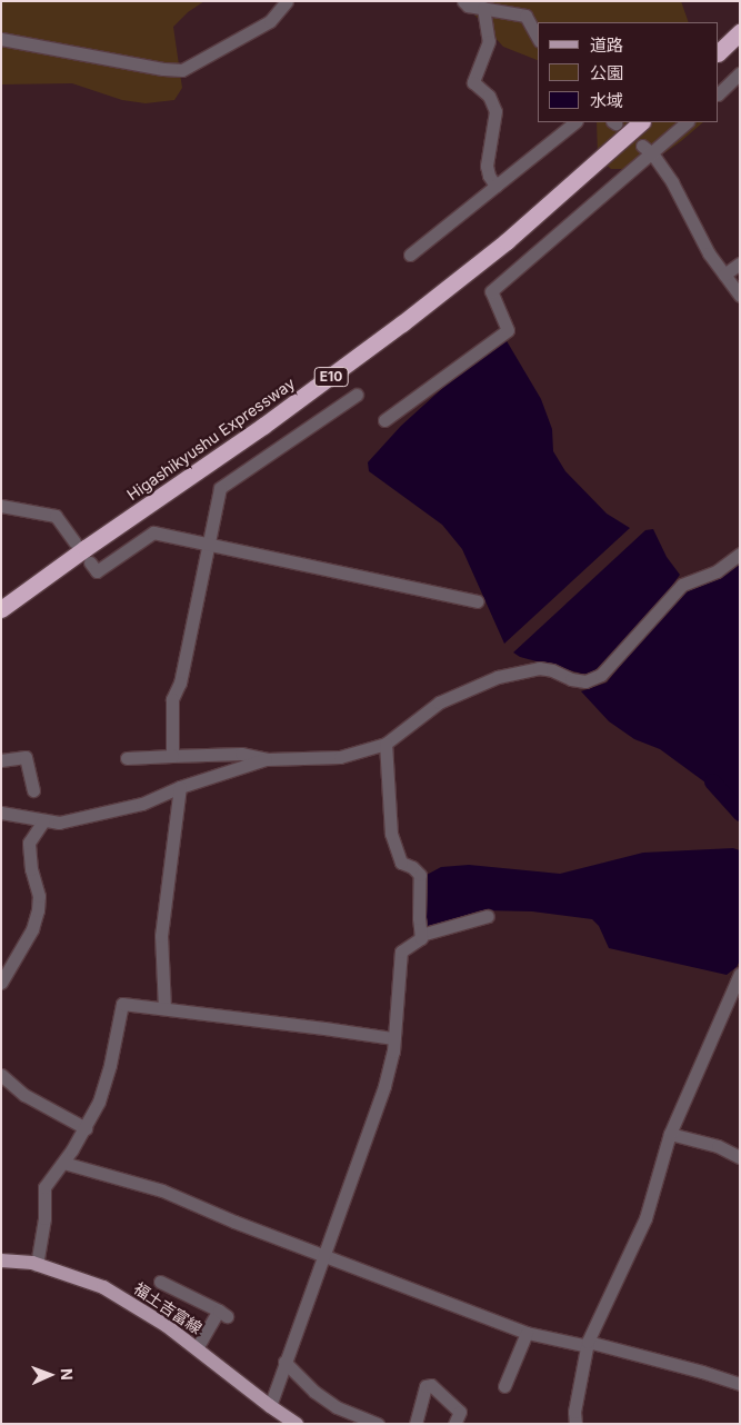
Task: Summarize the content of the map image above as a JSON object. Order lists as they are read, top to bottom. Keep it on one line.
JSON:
{"streets":{"highway":["E10","Higashikyushu Expressway"],"main road":["福土吉富線"]},"legend":["道路","公園","水域"],"north":"right"}
